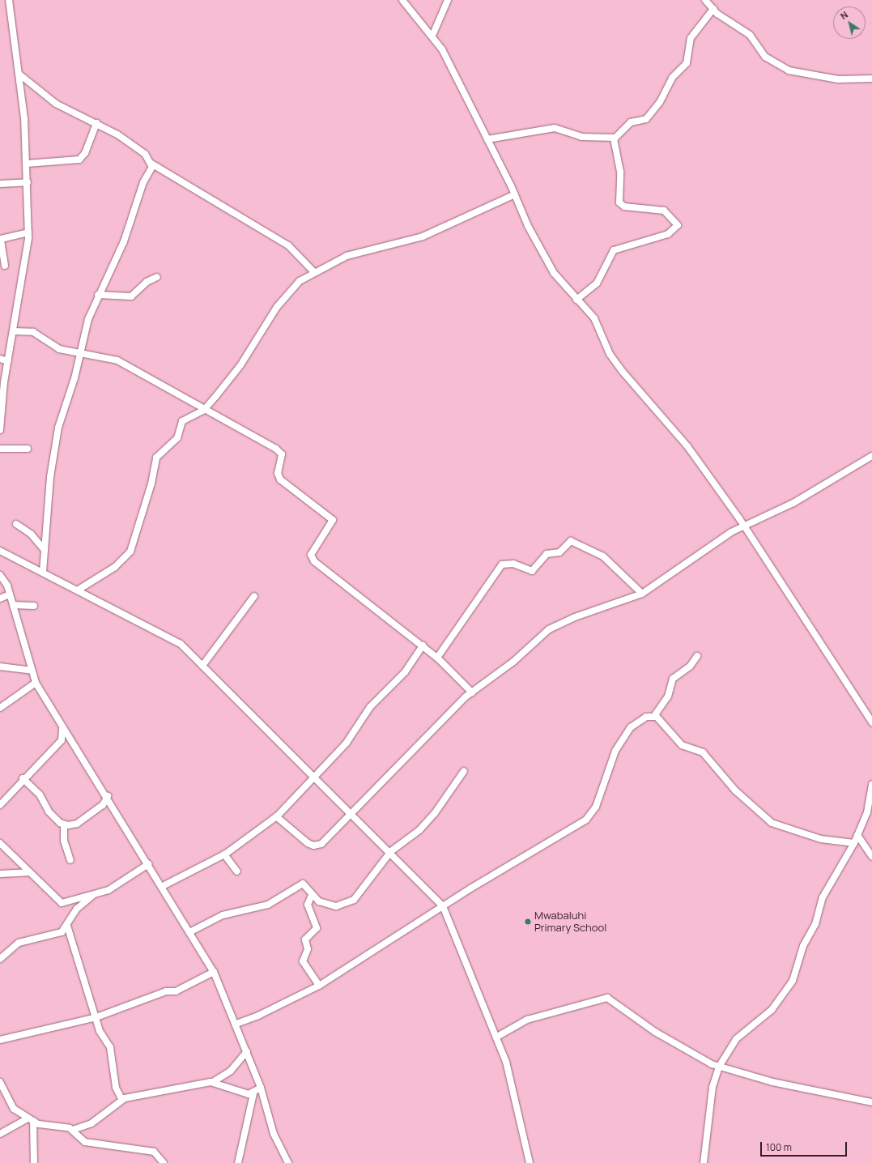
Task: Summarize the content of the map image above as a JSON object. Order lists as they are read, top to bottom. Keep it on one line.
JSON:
{"places":["Mwabaluhi Primary School"],"scale_bar":"100 m","north":"top left"}
